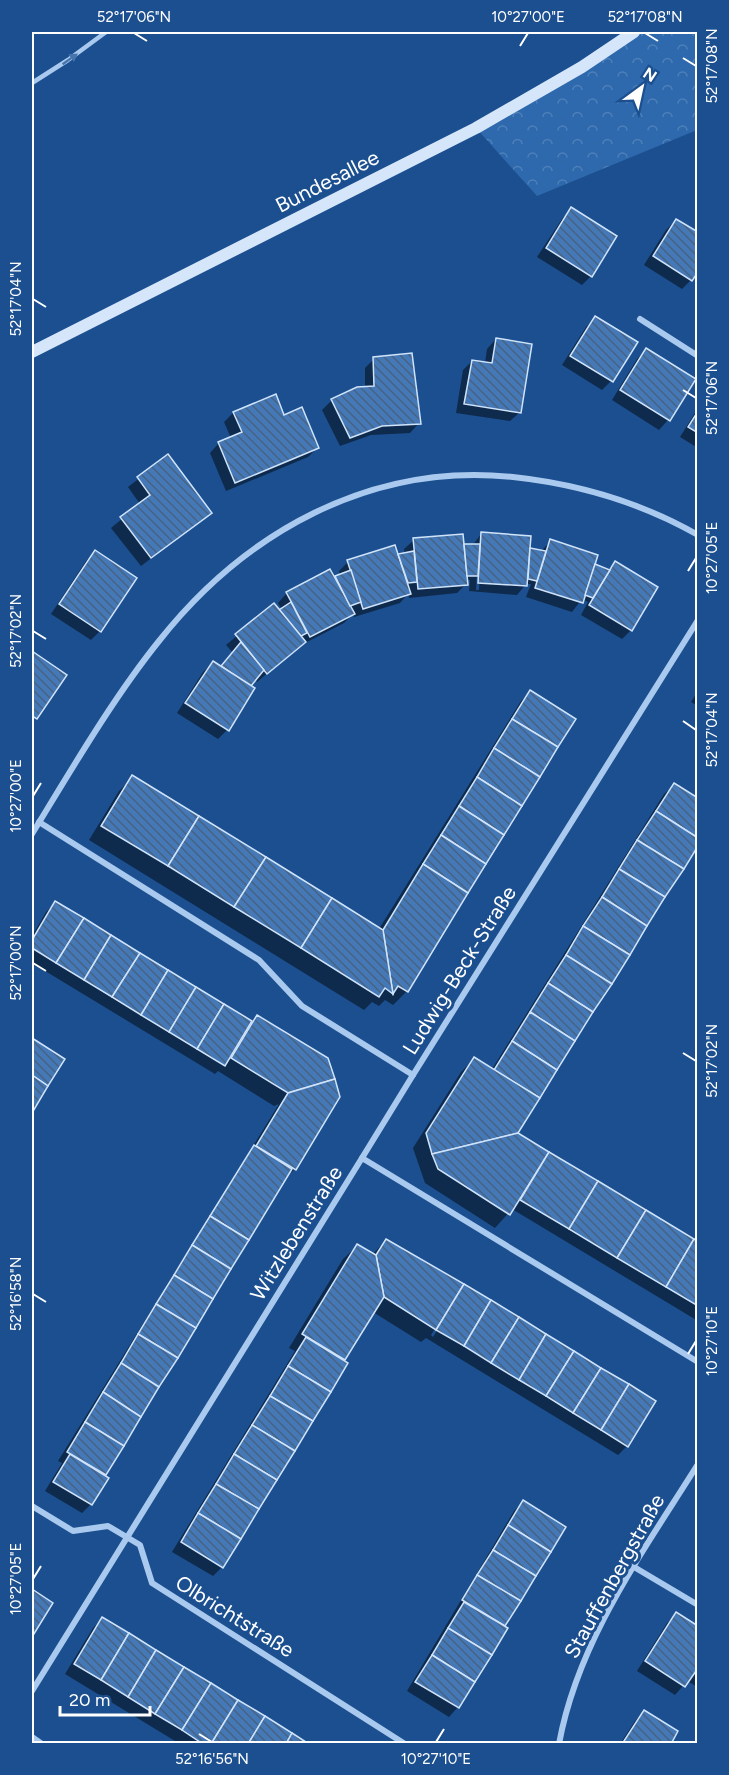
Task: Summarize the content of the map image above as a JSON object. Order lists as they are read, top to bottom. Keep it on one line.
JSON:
{"streets":{"main road":["Bundesallee"],"street":["Ludwig-Beck-Straße","Witzlebenstraße","Stauffenbergstraße","Olbrichtstraße"]},"crossings":[["Witzlebenstraße","Olbrichtstraße"]],"scale_bar":"20 m","north":"top right","coordinates":["52°17'06\"N","10°27'00\"E","52°17'08\"N","52°17'04\"N","10°27'05\"E","52°17'02\"N","52°17'00\"N","52°16'58\"N","10°27'10\"E","52°16'56\"N"]}
